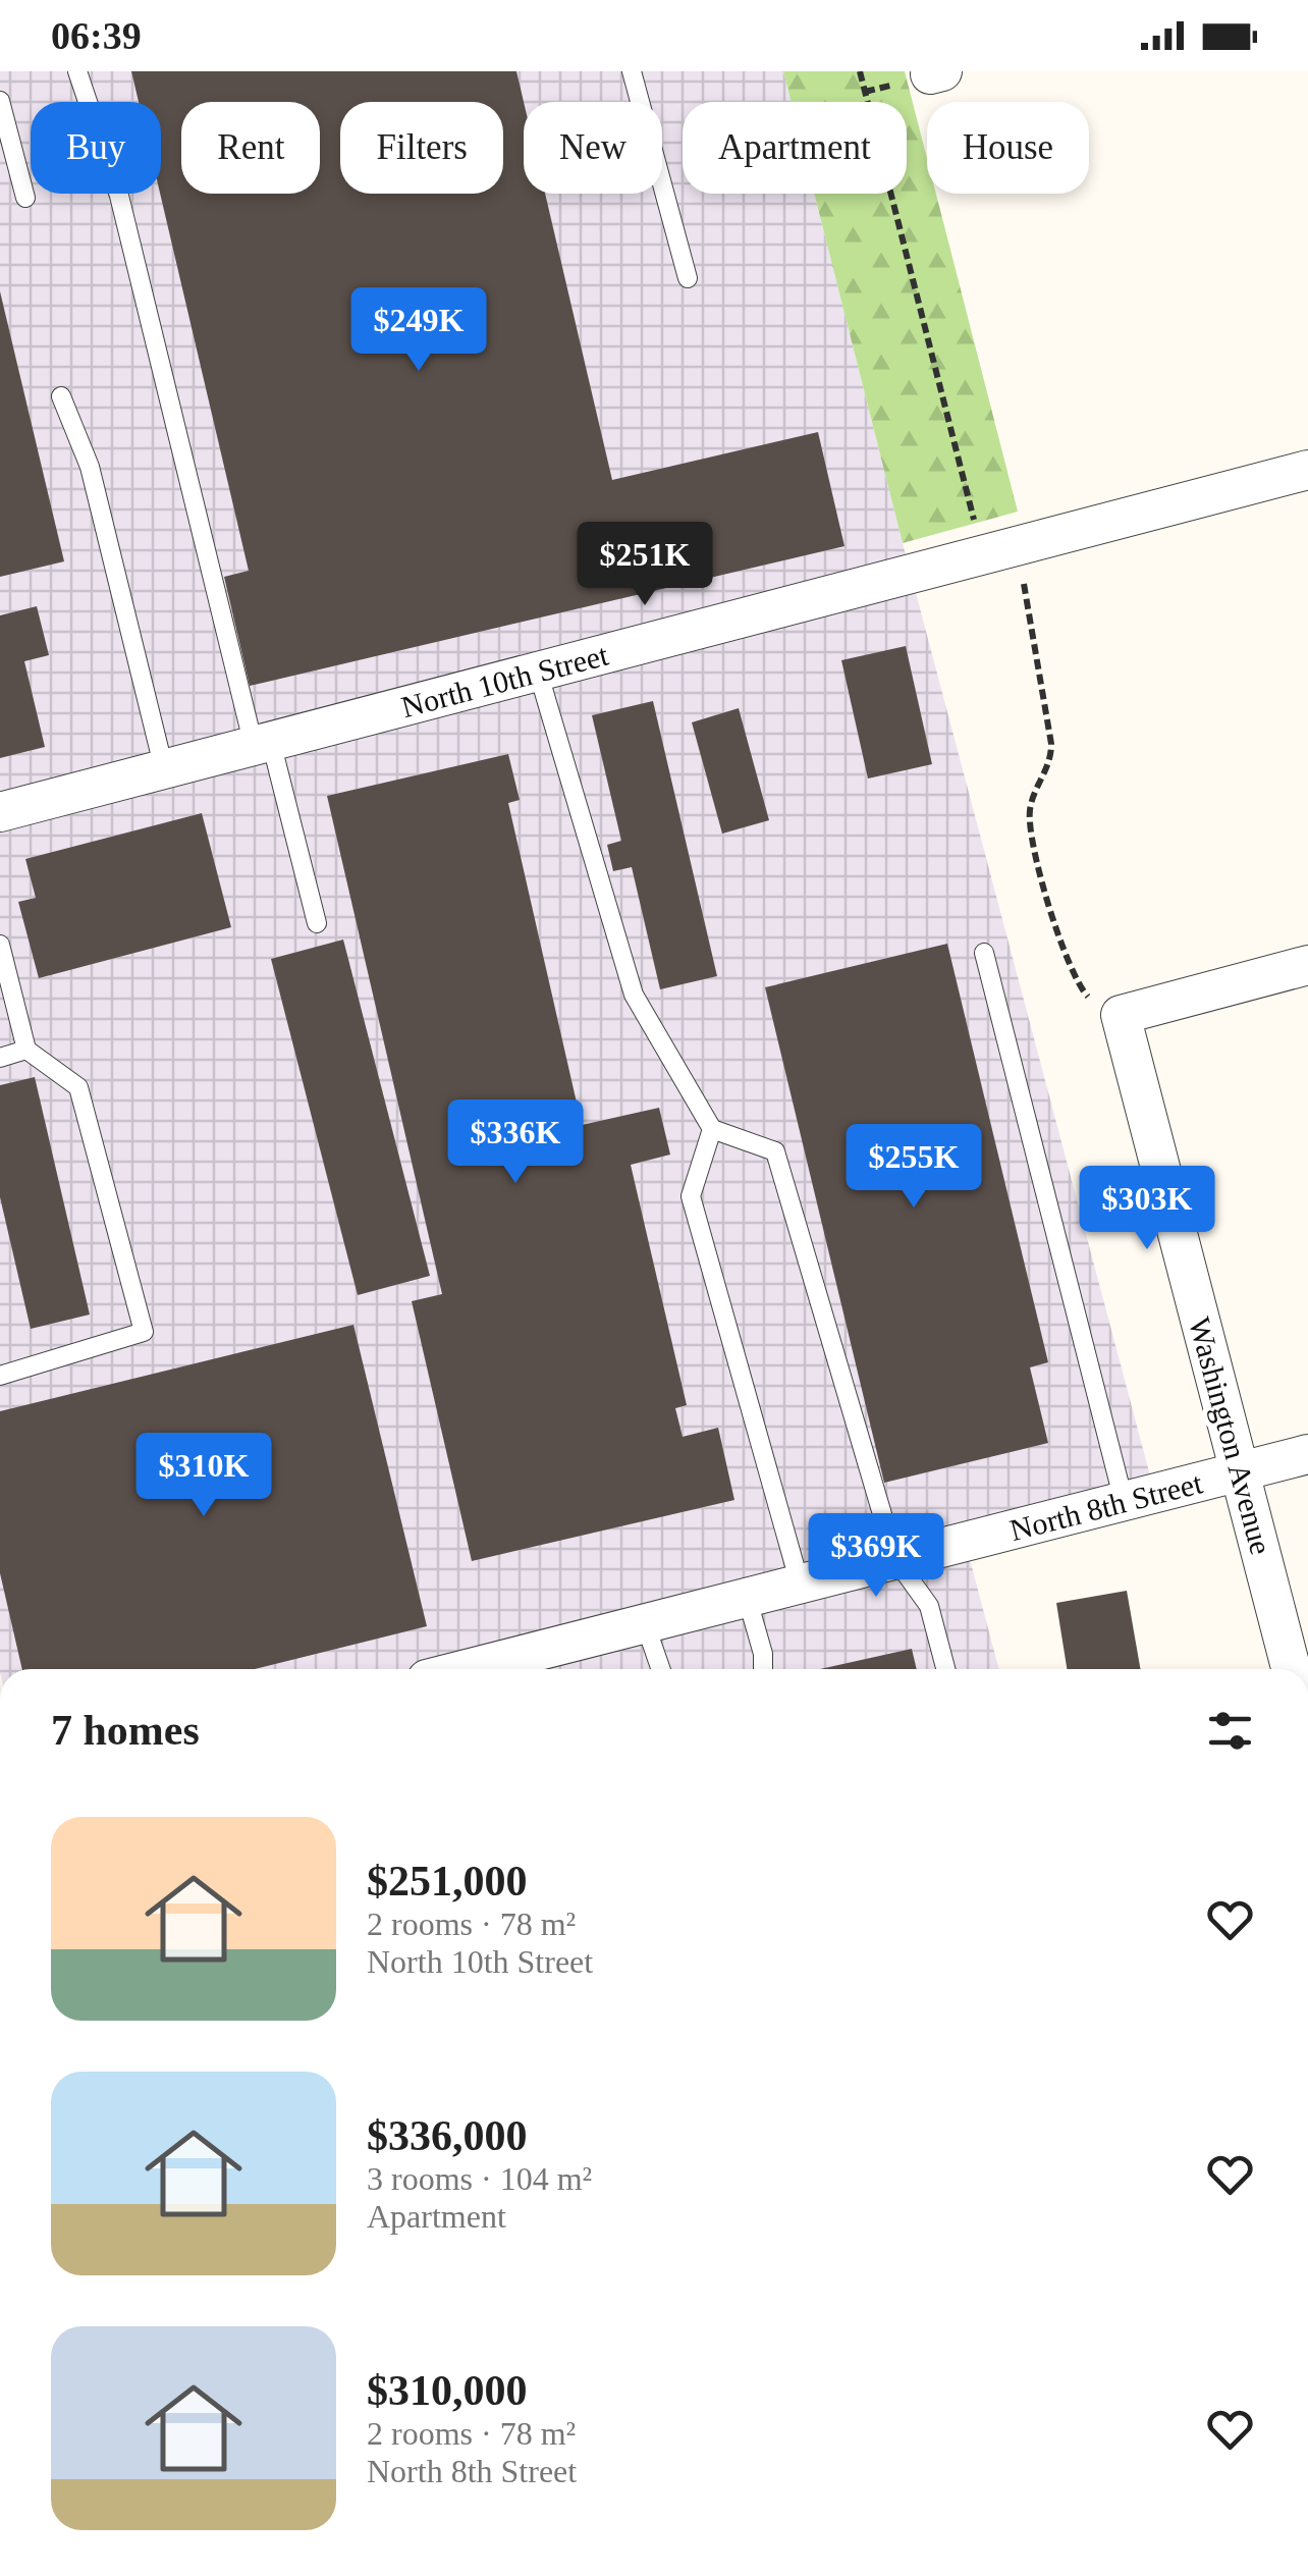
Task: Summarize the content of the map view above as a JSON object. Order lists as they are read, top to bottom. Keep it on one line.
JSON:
{"streets":{"street":["North 10th Street","Washington Avenue","North 8th Street"]},"crossings":[["Washington Avenue","North 8th Street"]],"page":{"status":"06:39","chip":["Buy","Rent","Filters","New","Apartment","House"],"price":["$249K","$251K","$336K","$255K","$303K","$310K","$369K"],"heading":"7 homes","list":[{"name":"$251,000","note":"2 rooms · 78 m² · North 10th Street"},{"name":"$336,000","note":"3 rooms · 104 m² · Apartment"},{"name":"$310,000","note":"2 rooms · 78 m² · North 8th Street"}]}}
